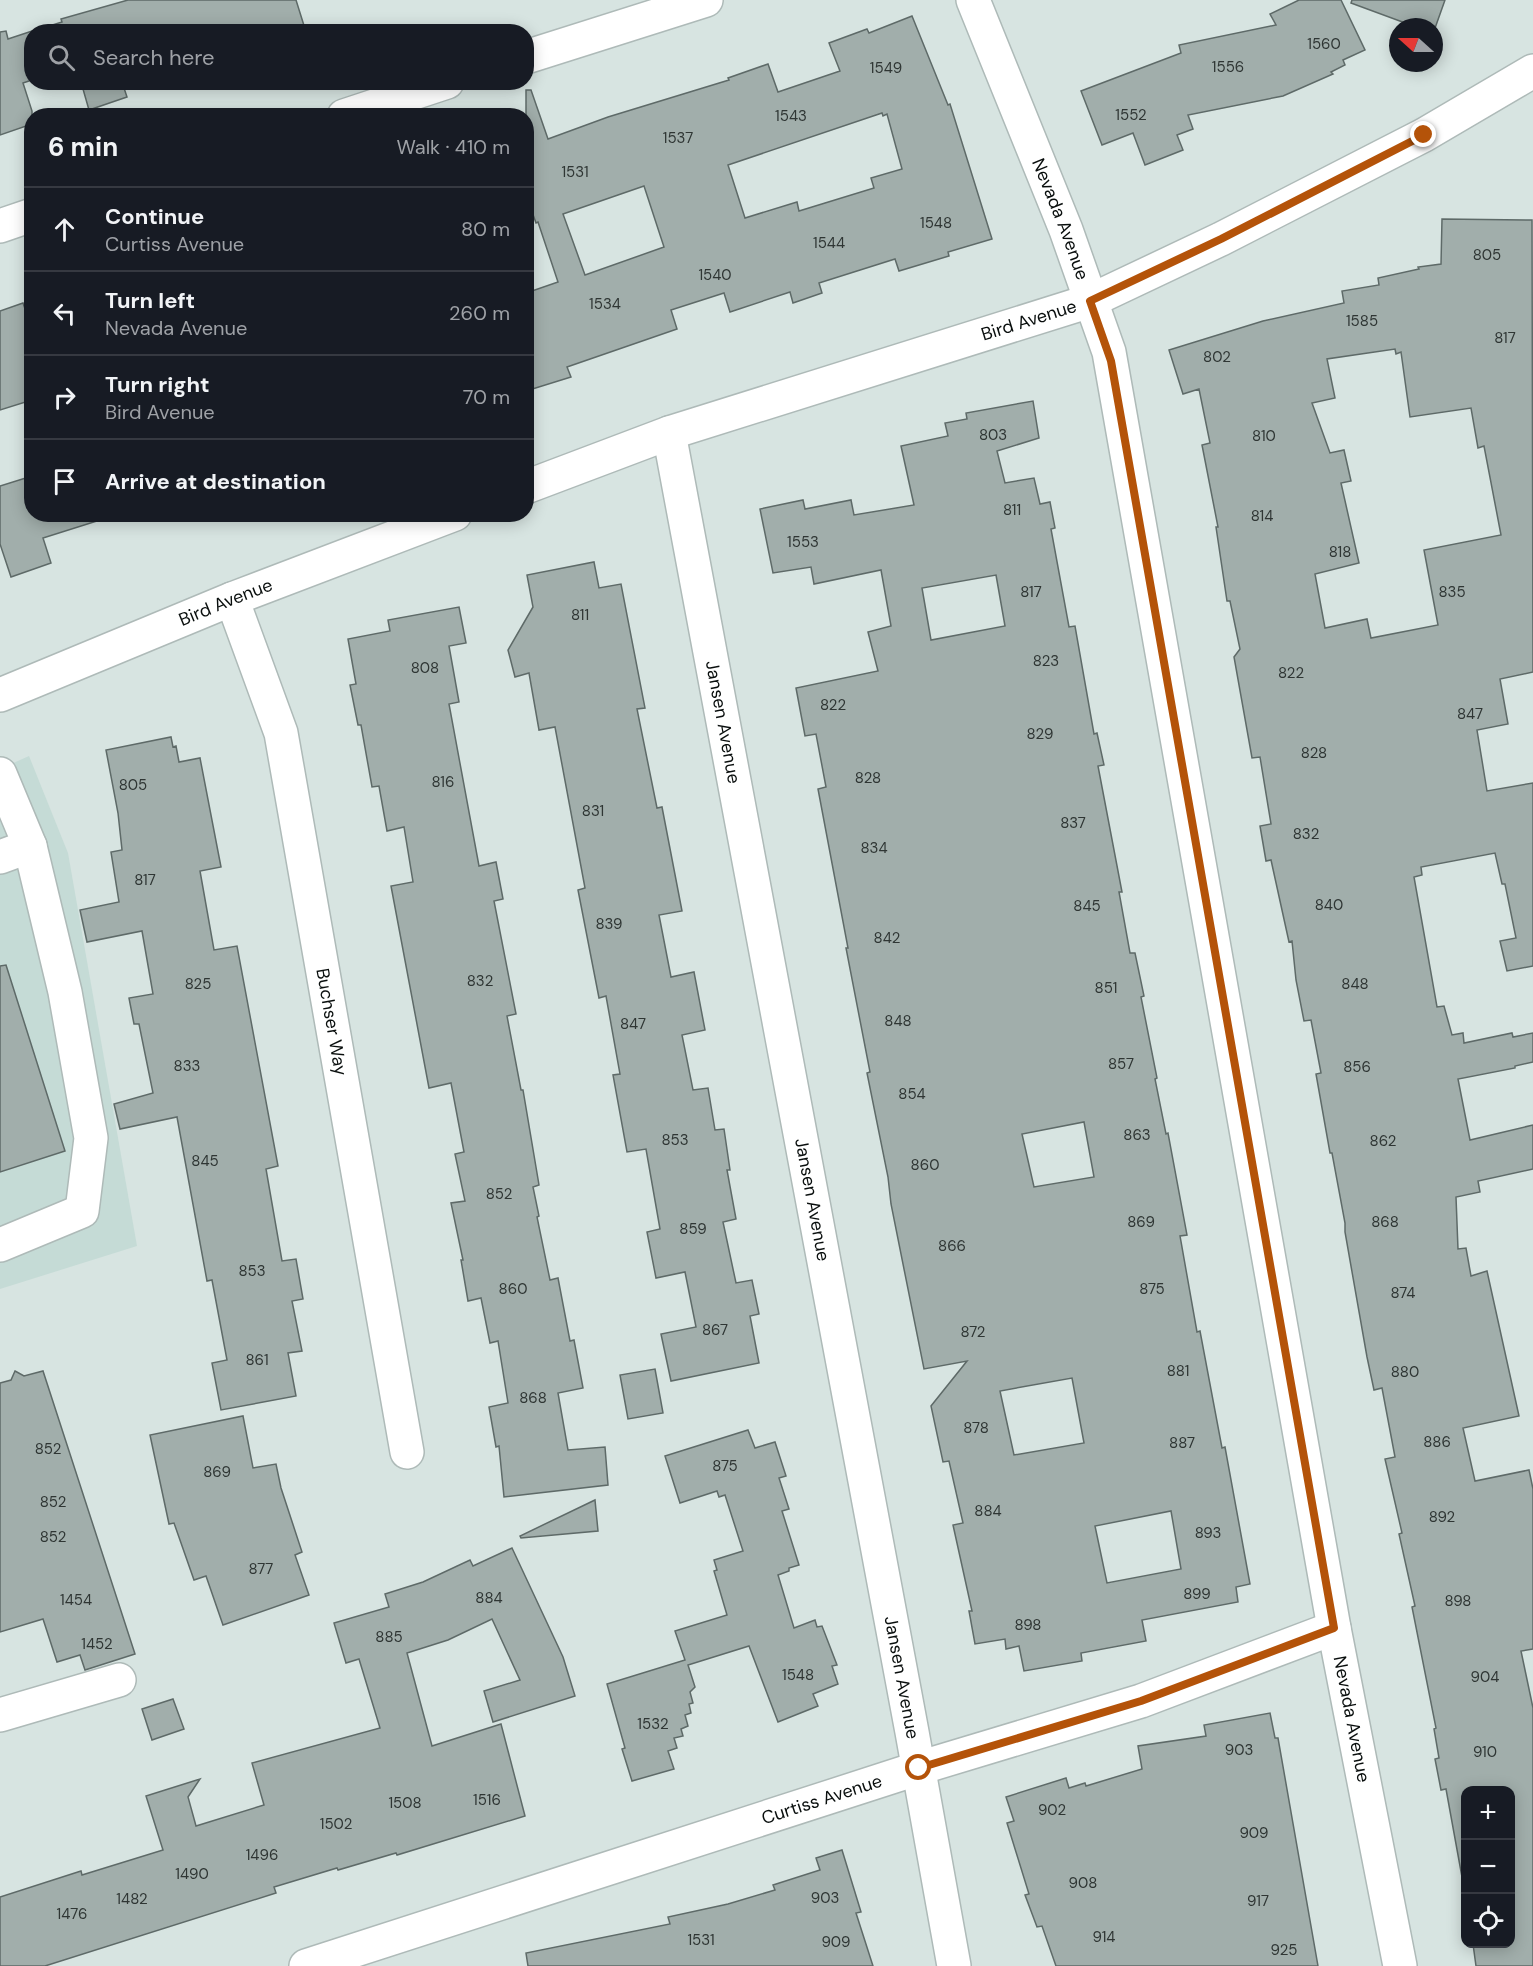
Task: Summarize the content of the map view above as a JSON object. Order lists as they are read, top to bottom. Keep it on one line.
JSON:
{"streets":{"street":["Nevada Avenue","Bird Avenue","Jansen Avenue","Buchser Way","Curtiss Avenue"]},"crossings":[["Nevada Avenue","Bird Avenue"],["Nevada Avenue","Curtiss Avenue"],["Bird Avenue","Jansen Avenue"],["Bird Avenue","Buchser Way"],["Jansen Avenue","Curtiss Avenue"]],"house_numbers":["1560","1556","1549","1552","1543","1537","1531","1548","1544","805","1540","1534","1585","817","802","803","810","811","814","1553","818","817","835","811","823","808","822","822","847","829","828","828","816","805","831","837","832","834","817","840","845","839","842","832","825","848","851","848","847","857","833","856","854","863","853","862","845","860","852","869","868","859","866","853","860","875","874","867","872","861","881","880","868","878","886","887","852","875","869","852","884","892","893","852","877","899","884","1454","898","898","885","1452","1548","904","1532","903","910","1516","1508","902","1502","909","1496","1490","908","903","1482","917","1476","914","1531","909","925"],"north":"left","page":{"search":"Search here","heading":["6 min","Walk · 410 m"],"list":[["Continue","Curtiss Avenue","80 m"],["Turn left","Nevada Avenue","260 m"],["Turn right","Bird Avenue","70 m"],"Arrive at destination"],"map_buttons":["+","−"]}}
